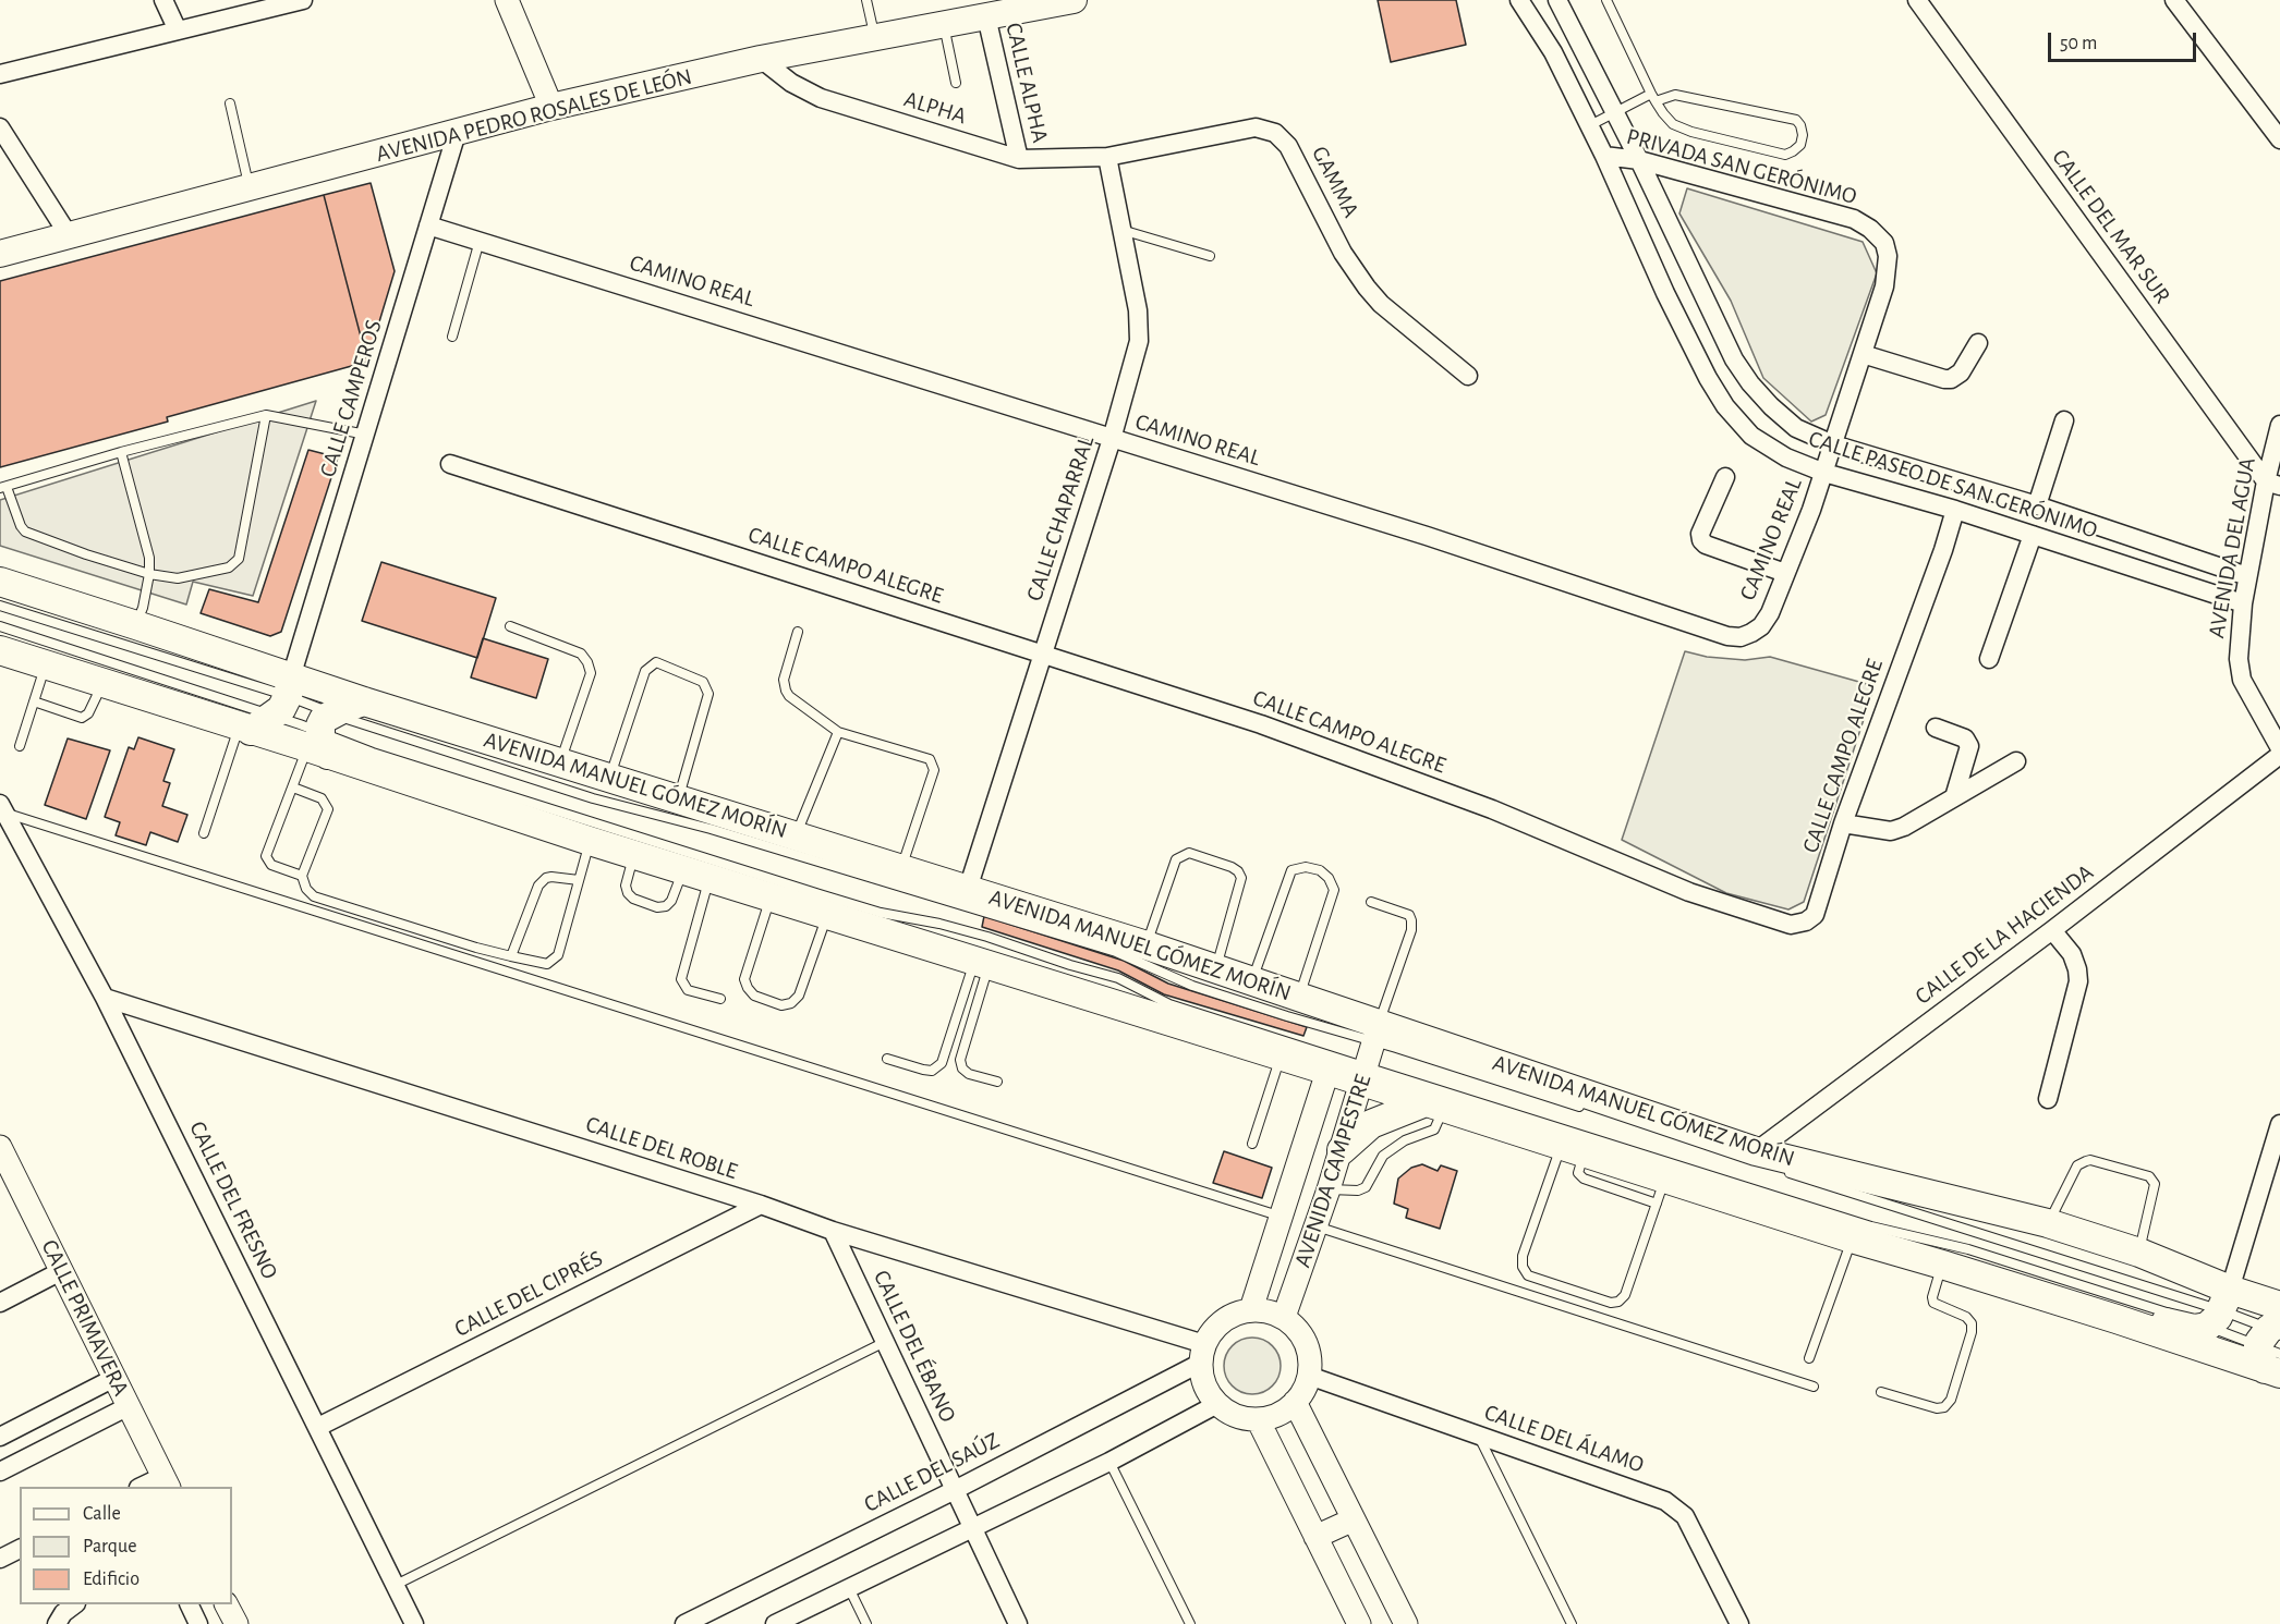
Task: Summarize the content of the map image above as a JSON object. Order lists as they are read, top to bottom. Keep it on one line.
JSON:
{"streets":{"main road":["AVENIDA PEDRO ROSALES DE LEÓN","AVENIDA MANUEL GÓMEZ MORÍN"],"street":["CALLE ALPHA","ALPHA","PRIVADA SAN GERÓNIMO","GAMMA","CALLE DEL MAR SUR","CAMINO REAL","CALLE CAMPEROS","CALLE PASEO DE SAN GERÓNIMO","CALLE CHAPARRAL","AVENIDA DEL AGUA","CALLE CAMPO ALEGRE","CALLE DE LA HACIENDA","CALLE DEL ROBLE","AVENIDA CAMPESTRE","CALLE DEL FRESNO","CALLE DEL CIPRÉS","CALLE PRIMAVERA","CALLE DEL ÉBANO","CALLE DEL ÁLAMO","CALLE DEL SAÚZ"]},"crossings":[["CALLE ALPHA","ALPHA"],["CALLE ALPHA","AVENIDA PEDRO ROSALES DE LEÓN"],["ALPHA","AVENIDA PEDRO ROSALES DE LEÓN"],["ALPHA","GAMMA"],["ALPHA","CALLE CHAPARRAL"],["AVENIDA PEDRO ROSALES DE LEÓN","CALLE CAMPEROS"],["PRIVADA SAN GERÓNIMO","CAMINO REAL"],["PRIVADA SAN GERÓNIMO","CALLE PASEO DE SAN GERÓNIMO"],["GAMMA","CALLE CHAPARRAL"],["CALLE DEL MAR SUR","AVENIDA DEL AGUA"],["CAMINO REAL","CALLE CAMPEROS"],["CAMINO REAL","CALLE PASEO DE SAN GERÓNIMO"],["CAMINO REAL","CALLE CHAPARRAL"],["CALLE CAMPEROS","AVENIDA MANUEL GÓMEZ MORÍN"],["CALLE PASEO DE SAN GERÓNIMO","AVENIDA DEL AGUA"],["CALLE PASEO DE SAN GERÓNIMO","CALLE CAMPO ALEGRE"],["CALLE CHAPARRAL","CALLE CAMPO ALEGRE"],["CALLE CHAPARRAL","AVENIDA MANUEL GÓMEZ MORÍN"],["AVENIDA MANUEL GÓMEZ MORÍN","CALLE DE LA HACIENDA"],["AVENIDA MANUEL GÓMEZ MORÍN","AVENIDA CAMPESTRE"],["CALLE DEL ROBLE","AVENIDA CAMPESTRE"],["CALLE DEL ROBLE","CALLE DEL FRESNO"],["CALLE DEL ROBLE","CALLE DEL CIPRÉS"],["CALLE DEL ROBLE","CALLE DEL ÉBANO"],["CALLE DEL ROBLE","CALLE DEL ÁLAMO"],["CALLE DEL ROBLE","CALLE DEL SAÚZ"],["AVENIDA CAMPESTRE","CALLE DEL ÁLAMO"],["AVENIDA CAMPESTRE","CALLE DEL SAÚZ"],["CALLE DEL FRESNO","CALLE DEL CIPRÉS"],["CALLE DEL ÉBANO","CALLE DEL SAÚZ"],["CALLE DEL ÁLAMO","CALLE DEL SAÚZ"]],"legend":["Calle","Parque","Edificio"],"scale_bar":"50 m"}
